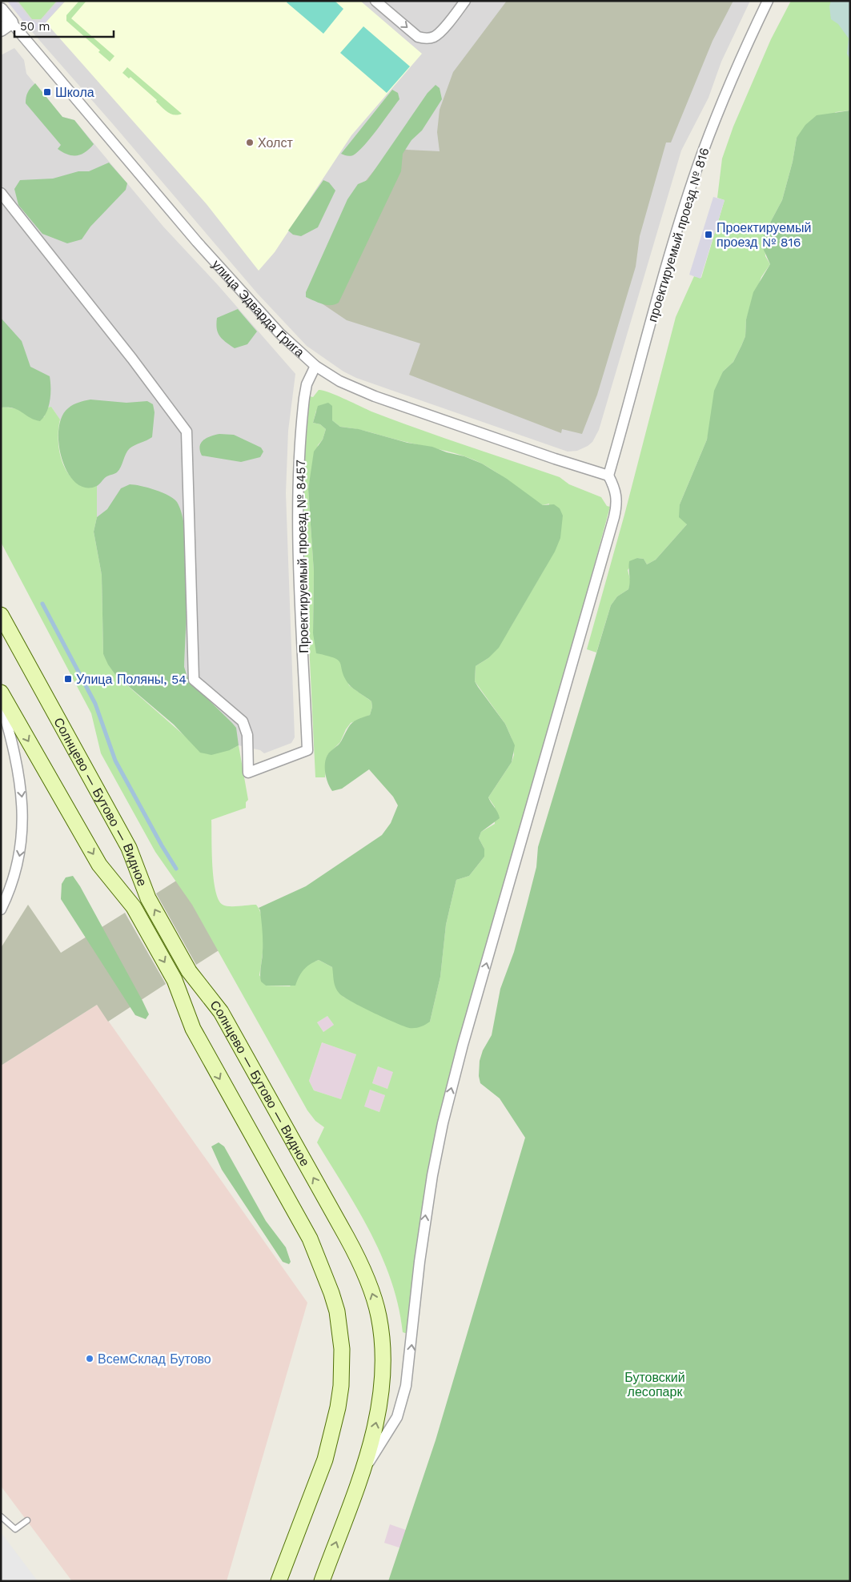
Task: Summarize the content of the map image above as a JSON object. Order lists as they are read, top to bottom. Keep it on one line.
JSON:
{"streets":{"main road":["Солнцево — Бутово — Видное"],"street":["проектируемый проезд № 816","улица Эдварда Грига","Проектируемый проезд № 8457"]},"crossings":[["проектируемый проезд № 816","улица Эдварда Грига"],["улица Эдварда Грига","Проектируемый проезд № 8457"]],"parks":["Бутовский лесопарк"],"places":{"transit":["Школа","Проектируемый проезд № 816","Улица Поляны, 54"],"other":["Холст","ВсемСклад Бутово"]},"scale_bar":"50 m"}
